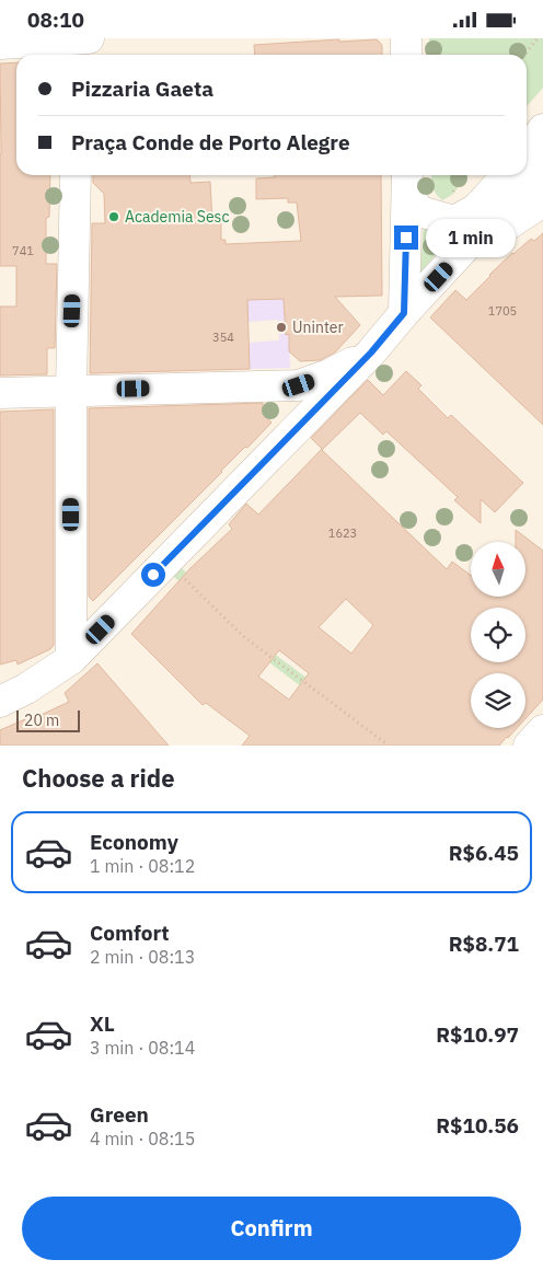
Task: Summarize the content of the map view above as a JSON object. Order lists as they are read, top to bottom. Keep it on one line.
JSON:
{"places":["Academia Sesc","Uninter"],"house_numbers":["741","1705","354","1623"],"scale_bar":"20 m","north":"top","page":{"status":"08:10","banner":["Pizzaria Gaeta","Praça Conde de Porto Alegre"],"bubble":"1 min","scale":"20 m","heading":"Choose a ride","list":[{"name":"Economy","note":"1 min · 08:12","value":"R$6.45"},{"name":"Comfort","note":"2 min · 08:13","value":"R$8.71"},{"name":"XL","note":"3 min · 08:14","value":"R$10.97"},{"name":"Green","note":"4 min · 08:15","value":"R$10.56"}],"buttons":"Confirm"}}
